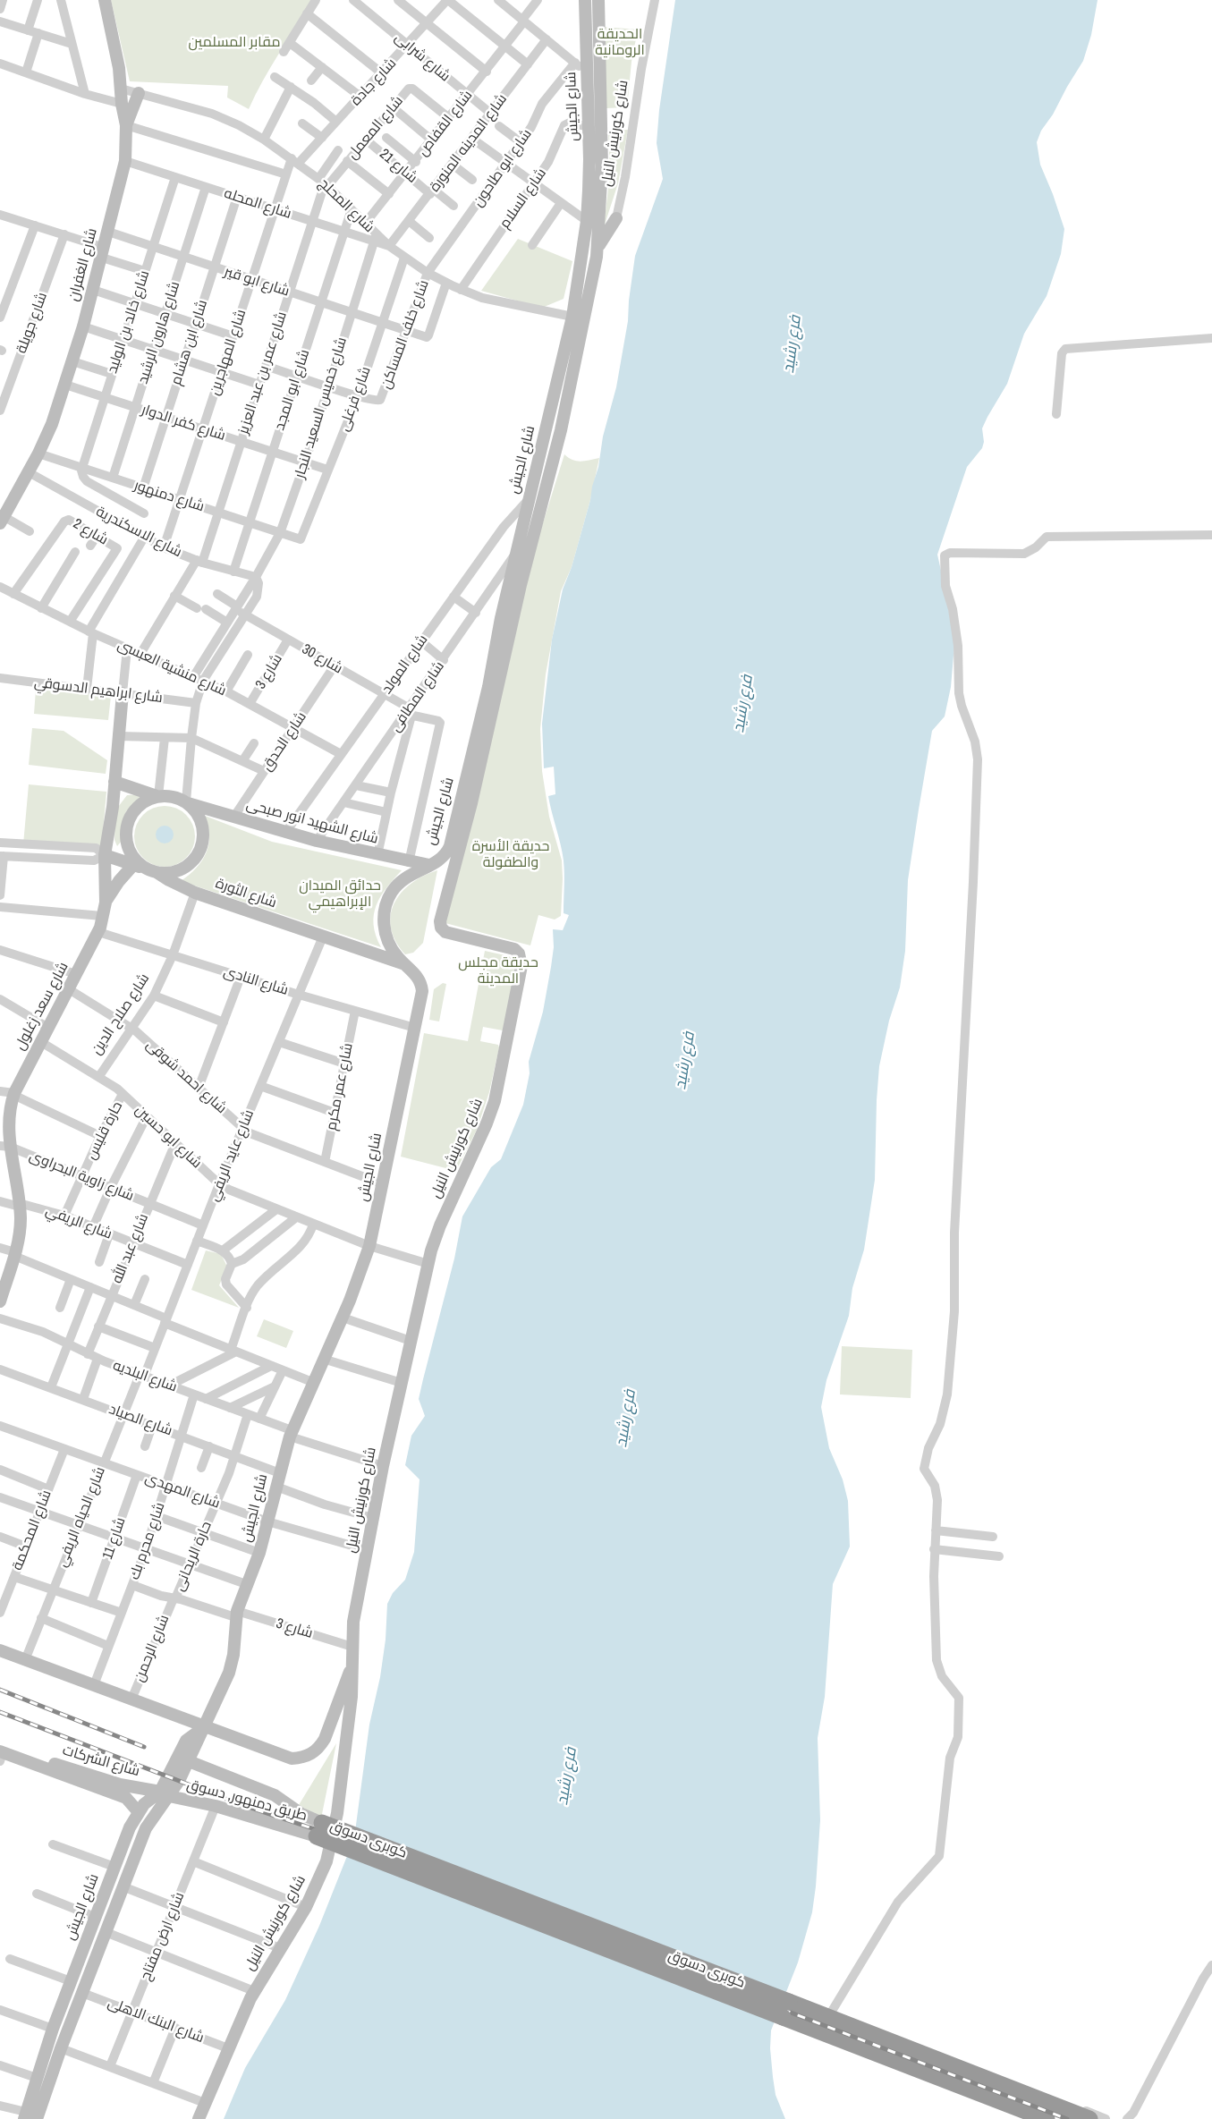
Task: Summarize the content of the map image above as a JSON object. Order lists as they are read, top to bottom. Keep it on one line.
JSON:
{"streets":{"highway":["كوبرى دسوق"],"main road":["شارع الجيش","شارع كورنيش النيل","شارع الغفران","شارع الشهيد انور صبحى","شارع الثورة","شارع سعد زغلول","شارع الشركات","طريق دمنهور, دسوق"],"street":["شارع شرابى","شارع جادة","شارع القفاص","شارع المعمل","شارع المدينه المنورة","شارع 21","شارع ابو طاحون","شارع السلام","شارع المحله","شارع المحلج","شارع ابو قير","شارع خالد بن الوليد","شارع جويلة","شارع هارون الرشيد","شارع خلف المساكن","شارع ابن هشام","شارع المهاجرين","شارع عمر بن عبد العزيز","شارع ابو المجد","شارع فرغلى","شارع خميس السعيد النجار","شارع كفر الدوار","شارع دمنهور","شارع 2","شارع الاسكندرية","شارع 30","شارع المولد","شارع منشية العبسى","شارع 3","شارع ابراهيم الدسوقي","شارع المطافى","شارع الحدق","شارع النادى","شارع صلاح الدين","شارع احمد شوقى","شارع عمر مكرم","حارة قليس","شارع ابو حسين","شارع عايد الريفي","شارع زاوية البحراوى","شارع الريفي","شارع عبد الله","شارع البلديه","شارع الصياد","شارع المهدى","شارع الحياه الريفي","شارع المحكمة","شارع 11","شارع محرم بك","حارة الريحانى","شارع الرحمن","شارع ارض مفتاح","شارع البنك الاهلى"]},"crossings":[["شارع شرابى","شارع جادة"],["شارع شرابى","شارع القفاص"],["شارع شرابى","شارع المدينه المنورة"],["شارع جادة","شارع المحلج"],["شارع جادة","شارع المهاجرين"],["شارع الجيش","شارع كورنيش النيل"],["شارع الجيش","شارع السلام"],["شارع الجيش","شارع المحلج"],["شارع الجيش","شارع المولد"],["شارع الجيش","شارع 3"],["شارع الجيش","شارع المطافى"],["شارع الجيش","شارع الشهيد انور صبحى"],["شارع الجيش","شارع الثورة"],["شارع الجيش","شارع النادى"],["شارع الجيش","شارع احمد شوقى"],["شارع الجيش","شارع ابو حسين"],["شارع الجيش","شارع البلديه"],["شارع الجيش","شارع الصياد"],["شارع الجيش","شارع المهدى"],["شارع الجيش","شارع الشركات"],["شارع الجيش","طريق دمنهور, دسوق"],["شارع الجيش","شارع البنك الاهلى"],["شارع القفاص","شارع المعمل"],["شارع القفاص","شارع 21"],["شارع القفاص","شارع المحلج"],["شارع المعمل","شارع 21"],["شارع المعمل","شارع المحلج"],["شارع المعمل","شارع عمر بن عبد العزيز"],["شارع كورنيش النيل","شارع 3"],["شارع كورنيش النيل","شارع ابو حسين"],["شارع كورنيش النيل","شارع البلديه"],["شارع كورنيش النيل","شارع المهدى"],["شارع كورنيش النيل","شارع البنك الاهلى"],["شارع المدينه المنورة","شارع 21"],["شارع المدينه المنورة","شارع المحلج"],["شارع ابو طاحون","شارع المحلج"],["شارع ابو طاحون","شارع خلف المساكن"],["شارع السلام","شارع المحلج"],["شارع المحله","شارع المحلج"],["شارع المحله","شارع الغفران"],["شارع المحله","شارع خالد بن الوليد"],["شارع المحله","شارع هارون الرشيد"],["شارع المحله","شارع ابن هشام"],["شارع المحله","شارع المهاجرين"],["شارع المحله","شارع عمر بن عبد العزيز"],["شارع المحله","شارع ابو المجد"],["شارع المحله","شارع خميس السعيد النجار"],["شارع المحلج","شارع الغفران"],["شارع المحلج","شارع ابو قير"],["شارع المحلج","شارع خلف المساكن"],["شارع المحلج","شارع المهاجرين"],["شارع المحلج","شارع عمر بن عبد العزيز"],["شارع المحلج","شارع ابو المجد"],["شارع المحلج","شارع فرغلى"],["شارع المحلج","شارع خميس السعيد النجار"],["شارع الغفران","شارع ابو قير"],["شارع الغفران","شارع كفر الدوار"],["شارع الغفران","شارع دمنهور"],["شارع الغفران","شارع الاسكندرية"],["شارع ابو قير","شارع خالد بن الوليد"],["شارع ابو قير","شارع هارون الرشيد"],["شارع ابو قير","شارع خلف المساكن"],["شارع ابو قير","شارع ابن هشام"],["شارع ابو قير","شارع المهاجرين"],["شارع ابو قير","شارع عمر بن عبد العزيز"],["شارع ابو قير","شارع ابو المجد"],["شارع ابو قير","شارع فرغلى"],["شارع ابو قير","شارع خميس السعيد النجار"],["شارع خالد بن الوليد","شارع كفر الدوار"],["شارع خالد بن الوليد","شارع دمنهور"],["شارع هارون الرشيد","شارع كفر الدوار"],["شارع هارون الرشيد","شارع دمنهور"],["شارع خلف المساكن","شارع فرغلى"],["شارع ابن هشام","شارع كفر الدوار"],["شارع ابن هشام","شارع دمنهور"],["شارع المهاجرين","شارع كفر الدوار"],["شارع المهاجرين","شارع دمنهور"],["شارع المهاجرين","شارع الاسكندرية"],["شارع عمر بن عبد العزيز","شارع كفر الدوار"],["شارع عمر بن عبد العزيز","شارع دمنهور"],["شارع عمر بن عبد العزيز","شارع الاسكندرية"],["شارع عمر بن عبد العزيز","شارع منشية العبسى"],["شارع ابو المجد","شارع كفر الدوار"],["شارع ابو المجد","شارع دمنهور"],["شارع ابو المجد","شارع الاسكندرية"],["شارع فرغلى","شارع كفر الدوار"],["شارع فرغلى","شارع دمنهور"],["شارع خميس السعيد النجار","شارع كفر الدوار"],["شارع خميس السعيد النجار","شارع دمنهور"],["شارع خميس السعيد النجار","شارع الاسكندرية"],["شارع خميس السعيد النجار","شارع 30"],["شارع خميس السعيد النجار","شارع منشية العبسى"],["شارع خميس السعيد النجار","شارع ابراهيم الدسوقي"],["شارع خميس السعيد النجار","شارع الشهيد انور صبحى"],["شارع خميس السعيد النجار","شارع الثورة"],["شارع 2","شارع منشية العبسى"],["شارع 30","شارع المولد"],["شارع 30","شارع 3"],["شارع 30","شارع المطافى"],["شارع 30","شارع الحدق"],["شارع 30","شارع الشهيد انور صبحى"],["شارع المولد","شارع منشية العبسى"],["شارع المولد","شارع الشهيد انور صبحى"],["شارع منشية العبسى","شارع 3"],["شارع منشية العبسى","شارع الحدق"],["شارع 3","شارع محرم بك"],["شارع 3","حارة الريحانى"],["شارع 3","شارع الرحمن"],["شارع المطافى","شارع الشهيد انور صبحى"],["شارع الحدق","شارع الشهيد انور صبحى"],["شارع الشهيد انور صبحى","شارع الثورة"],["شارع الثورة","شارع سعد زغلول"],["شارع الثورة","شارع صلاح الدين"],["شارع الثورة","شارع عايد الريفي"],["شارع النادى","شارع سعد زغلول"],["شارع النادى","شارع صلاح الدين"],["شارع النادى","شارع عمر مكرم"],["شارع النادى","شارع عايد الريفي"],["شارع سعد زغلول","شارع احمد شوقى"],["شارع سعد زغلول","شارع ابو حسين"],["شارع سعد زغلول","شارع زاوية البحراوى"],["شارع سعد زغلول","شارع الريفي"],["شارع صلاح الدين","شارع احمد شوقى"],["شارع صلاح الدين","شارع ابو حسين"],["شارع احمد شوقى","شارع عمر مكرم"],["شارع احمد شوقى","شارع عايد الريفي"],["حارة قليس","شارع ابو حسين"],["حارة قليس","شارع زاوية البحراوى"],["حارة قليس","شارع الريفي"],["شارع ابو حسين","شارع عايد الريفي"],["شارع ابو حسين","شارع عبد الله"],["شارع عايد الريفي","شارع زاوية البحراوى"],["شارع عايد الريفي","شارع الريفي"],["شارع عايد الريفي","شارع البلديه"],["شارع عايد الريفي","شارع الحياه الريفي"],["شارع زاوية البحراوى","شارع عبد الله"],["شارع الريفي","شارع عبد الله"],["شارع عبد الله","شارع البلديه"],["شارع البلديه","شارع الحياه الريفي"],["شارع البلديه","شارع محرم بك"],["شارع البلديه","حارة الريحانى"],["شارع الصياد","شارع الحياه الريفي"],["شارع الصياد","شارع محرم بك"],["شارع الصياد","حارة الريحانى"],["شارع المهدى","شارع الحياه الريفي"],["شارع المهدى","شارع المحكمة"],["شارع المهدى","شارع 11"],["شارع المهدى","شارع محرم بك"],["شارع المهدى","حارة الريحانى"],["حارة الريحانى","شارع الرحمن"],["شارع الشركات","طريق دمنهور, دسوق"],["طريق دمنهور, دسوق","كوبرى دسوق"],["طريق دمنهور, دسوق","شارع ارض مفتاح"],["شارع ارض مفتاح","شارع البنك الاهلى"]],"water":["فرع رشيد"],"parks":["الحديقة الرومانية","مقابر المسلمين","حديقة الأسرة والطفولة","حدائق الميدان الإبراهيمي","حديقة مجلس المدينة"]}
